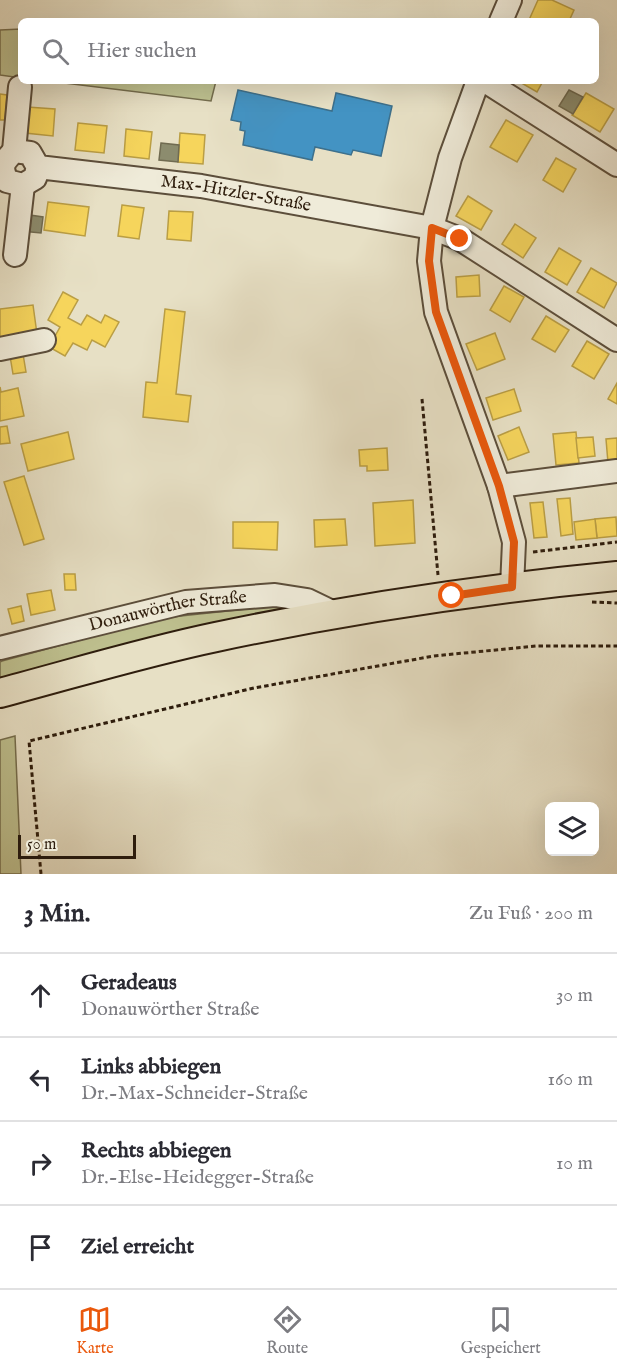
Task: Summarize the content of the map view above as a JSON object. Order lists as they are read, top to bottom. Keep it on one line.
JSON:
{"streets":{"main road":["Donauwörther Straße"],"street":["Max-Hitzler-Straße"]},"scale_bar":"50 m","page":{"search":"Hier suchen","scale":"50 m","heading":["3 Min.","Zu Fuß · 200 m"],"list":[["Geradeaus","Donauwörther Straße","30 m"],["Links abbiegen","Dr.-Max-Schneider-Straße","160 m"],["Rechts abbiegen","Dr.-Else-Heidegger-Straße","10 m"],"Ziel erreicht"],"nav":["Karte","Route","Gespeichert"]}}
